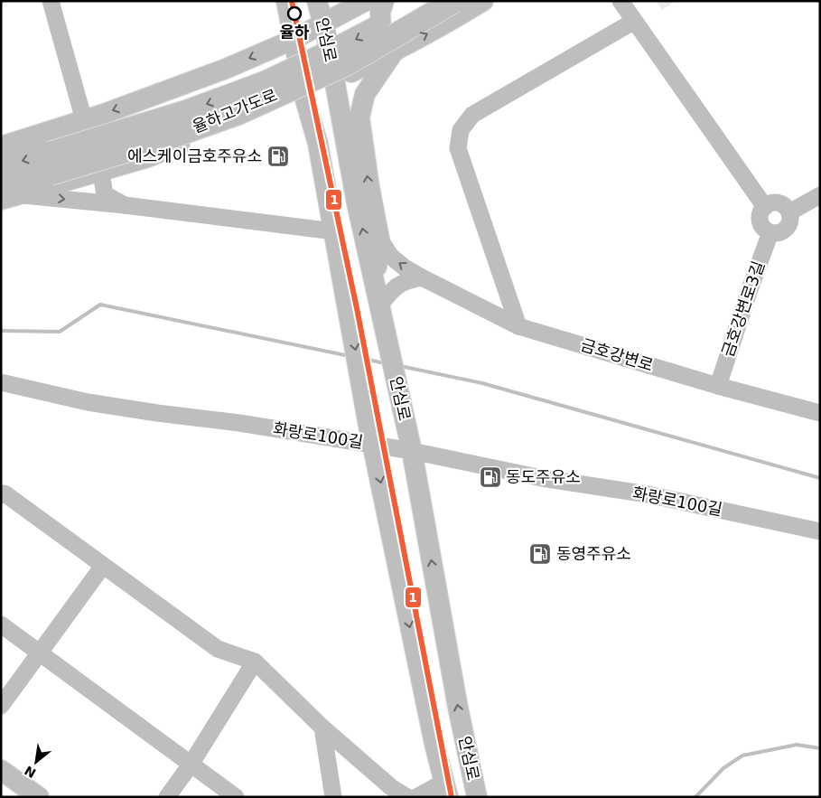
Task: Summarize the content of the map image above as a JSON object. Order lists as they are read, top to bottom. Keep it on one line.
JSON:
{"streets":{"highway":["율하고가도로"],"main road":["안심로"],"street":["금호강변로3길","금호강변로","화랑로100길"]},"crossings":[["안심로","화랑로100길"],["금호강변로3길","금호강변로"]],"places":{"other":["율하"],"fuel station":["에스케이금호주유소","동도주유소","동영주유소"]},"lines":["transit line 1"],"north":"bottom left"}
